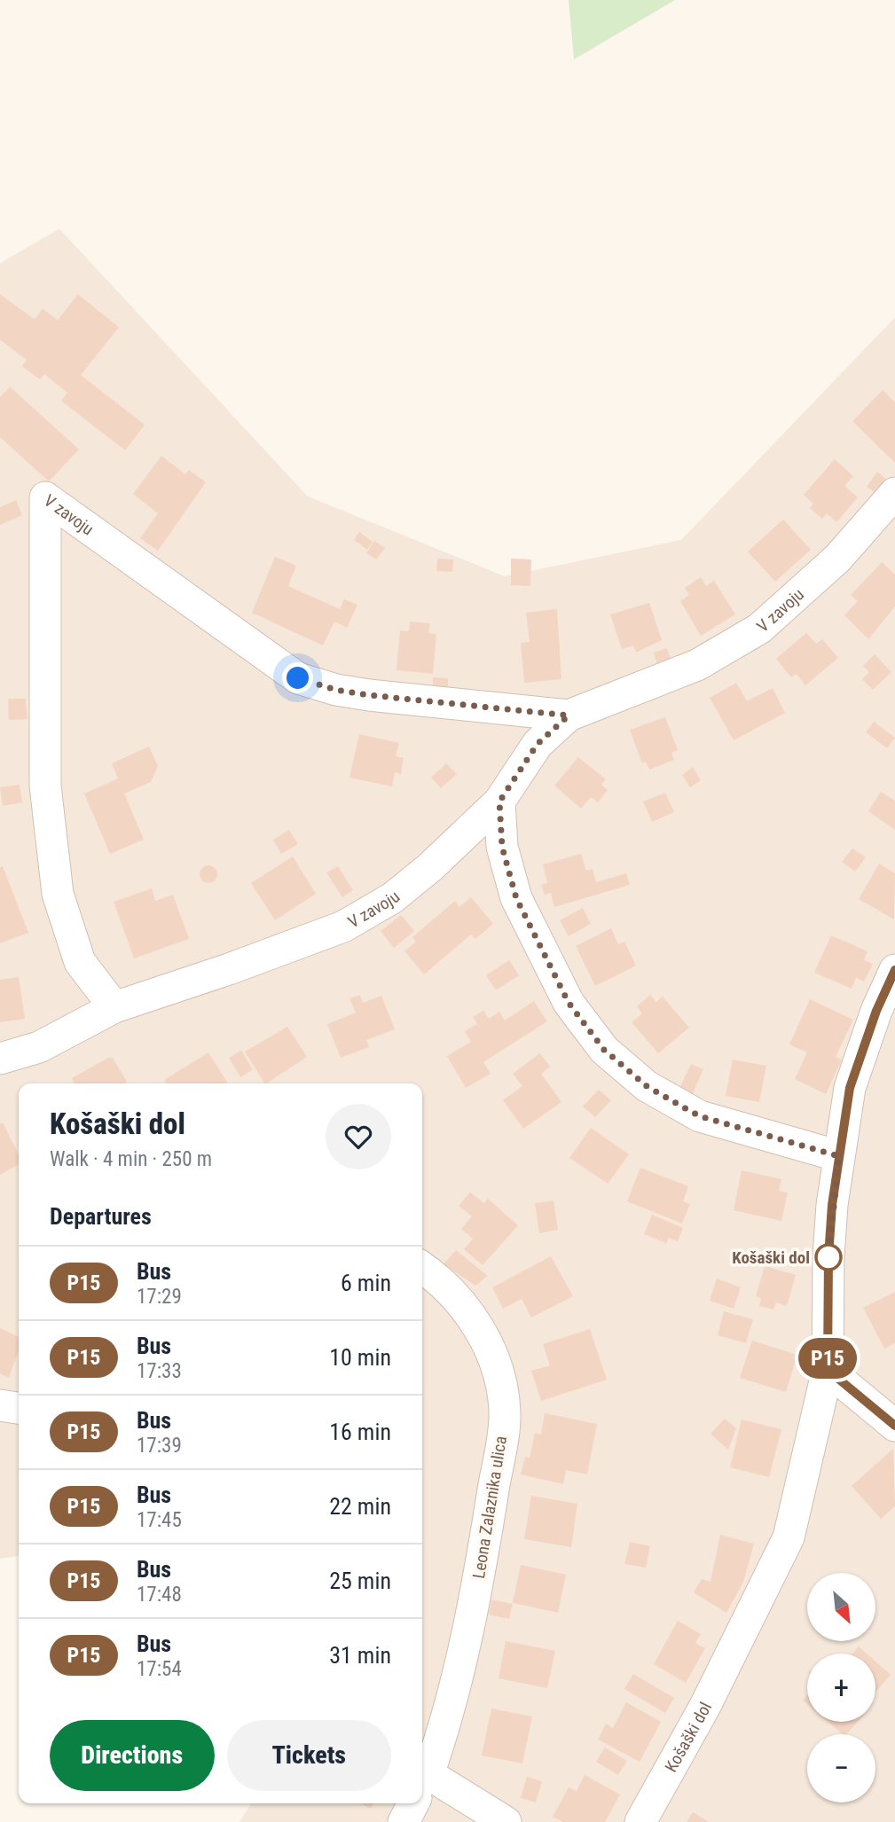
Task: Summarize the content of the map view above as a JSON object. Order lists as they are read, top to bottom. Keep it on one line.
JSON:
{"streets":{"street":["V zavoju","Leona Zalaznika ulica","Košaški dol"]},"places":["Košaški dol"],"lines":["bus line P15"],"north":"bottom right","page":{"on_map":"P15","heading":[["Košaški dol","Walk · 4 min · 250 m"],"Departures"],"list":[{"mark":"P15","name":"Bus","note":"17:29","value":"6 min"},{"mark":"P15","name":"Bus","note":"17:33","value":"10 min"},{"mark":"P15","name":"Bus","note":"17:39","value":"16 min"},{"mark":"P15","name":"Bus","note":"17:45","value":"22 min"},{"mark":"P15","name":"Bus","note":"17:48","value":"25 min"},{"mark":"P15","name":"Bus","note":"17:54","value":"31 min"}],"map_buttons":["+","−"],"buttons":["Directions","Tickets"]}}
